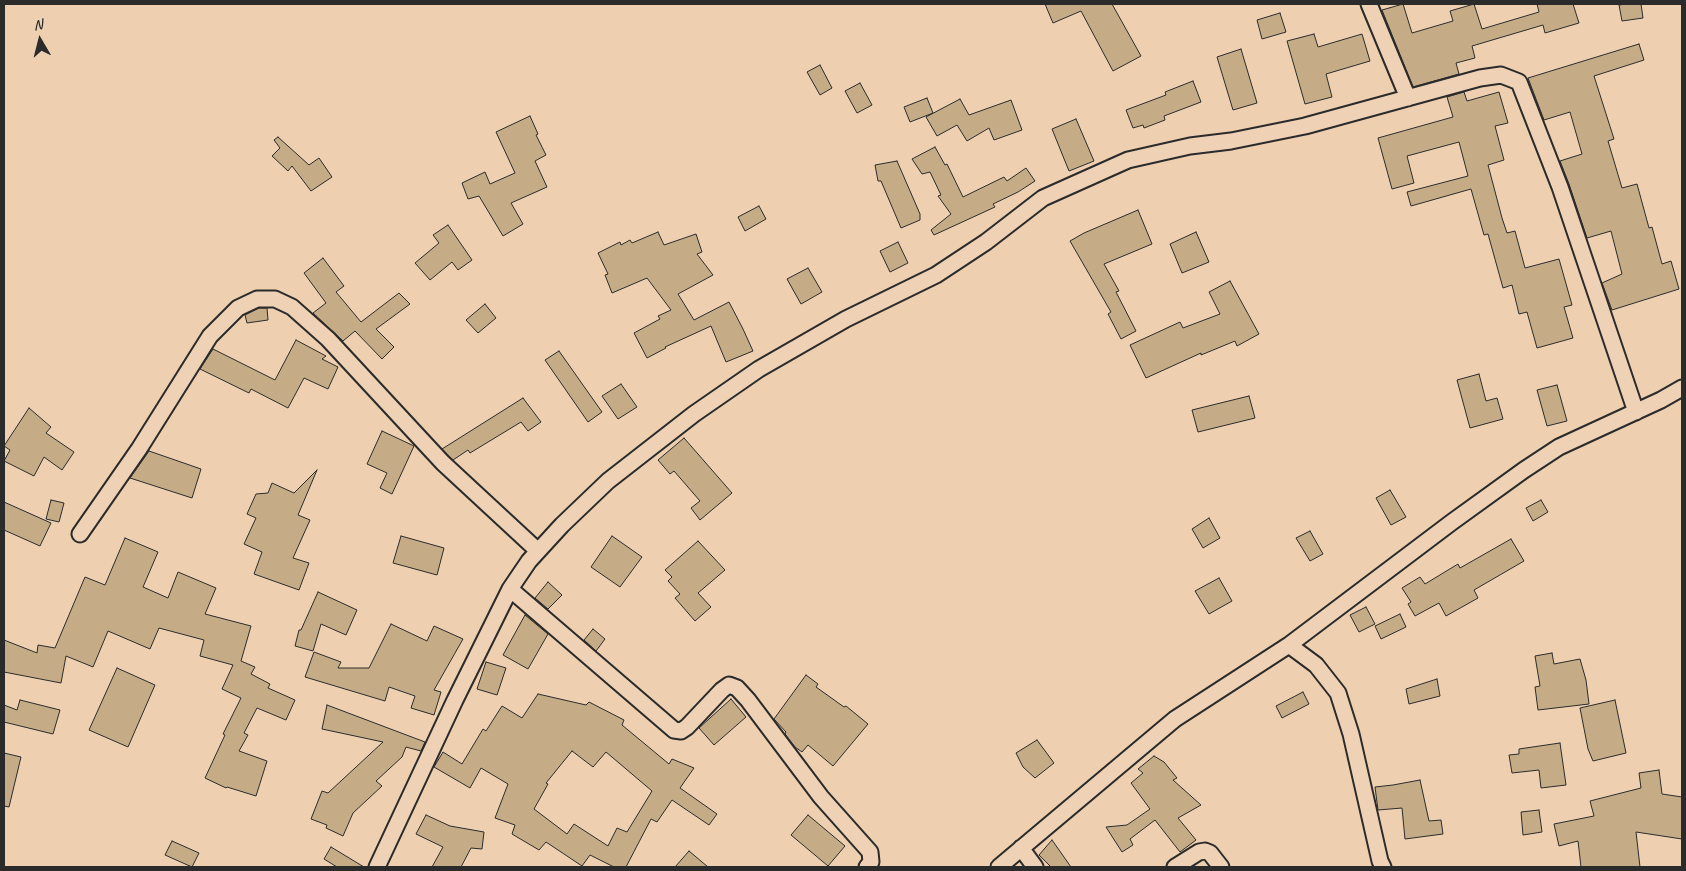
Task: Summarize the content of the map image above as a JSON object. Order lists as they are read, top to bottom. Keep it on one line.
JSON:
{"north":"top"}
